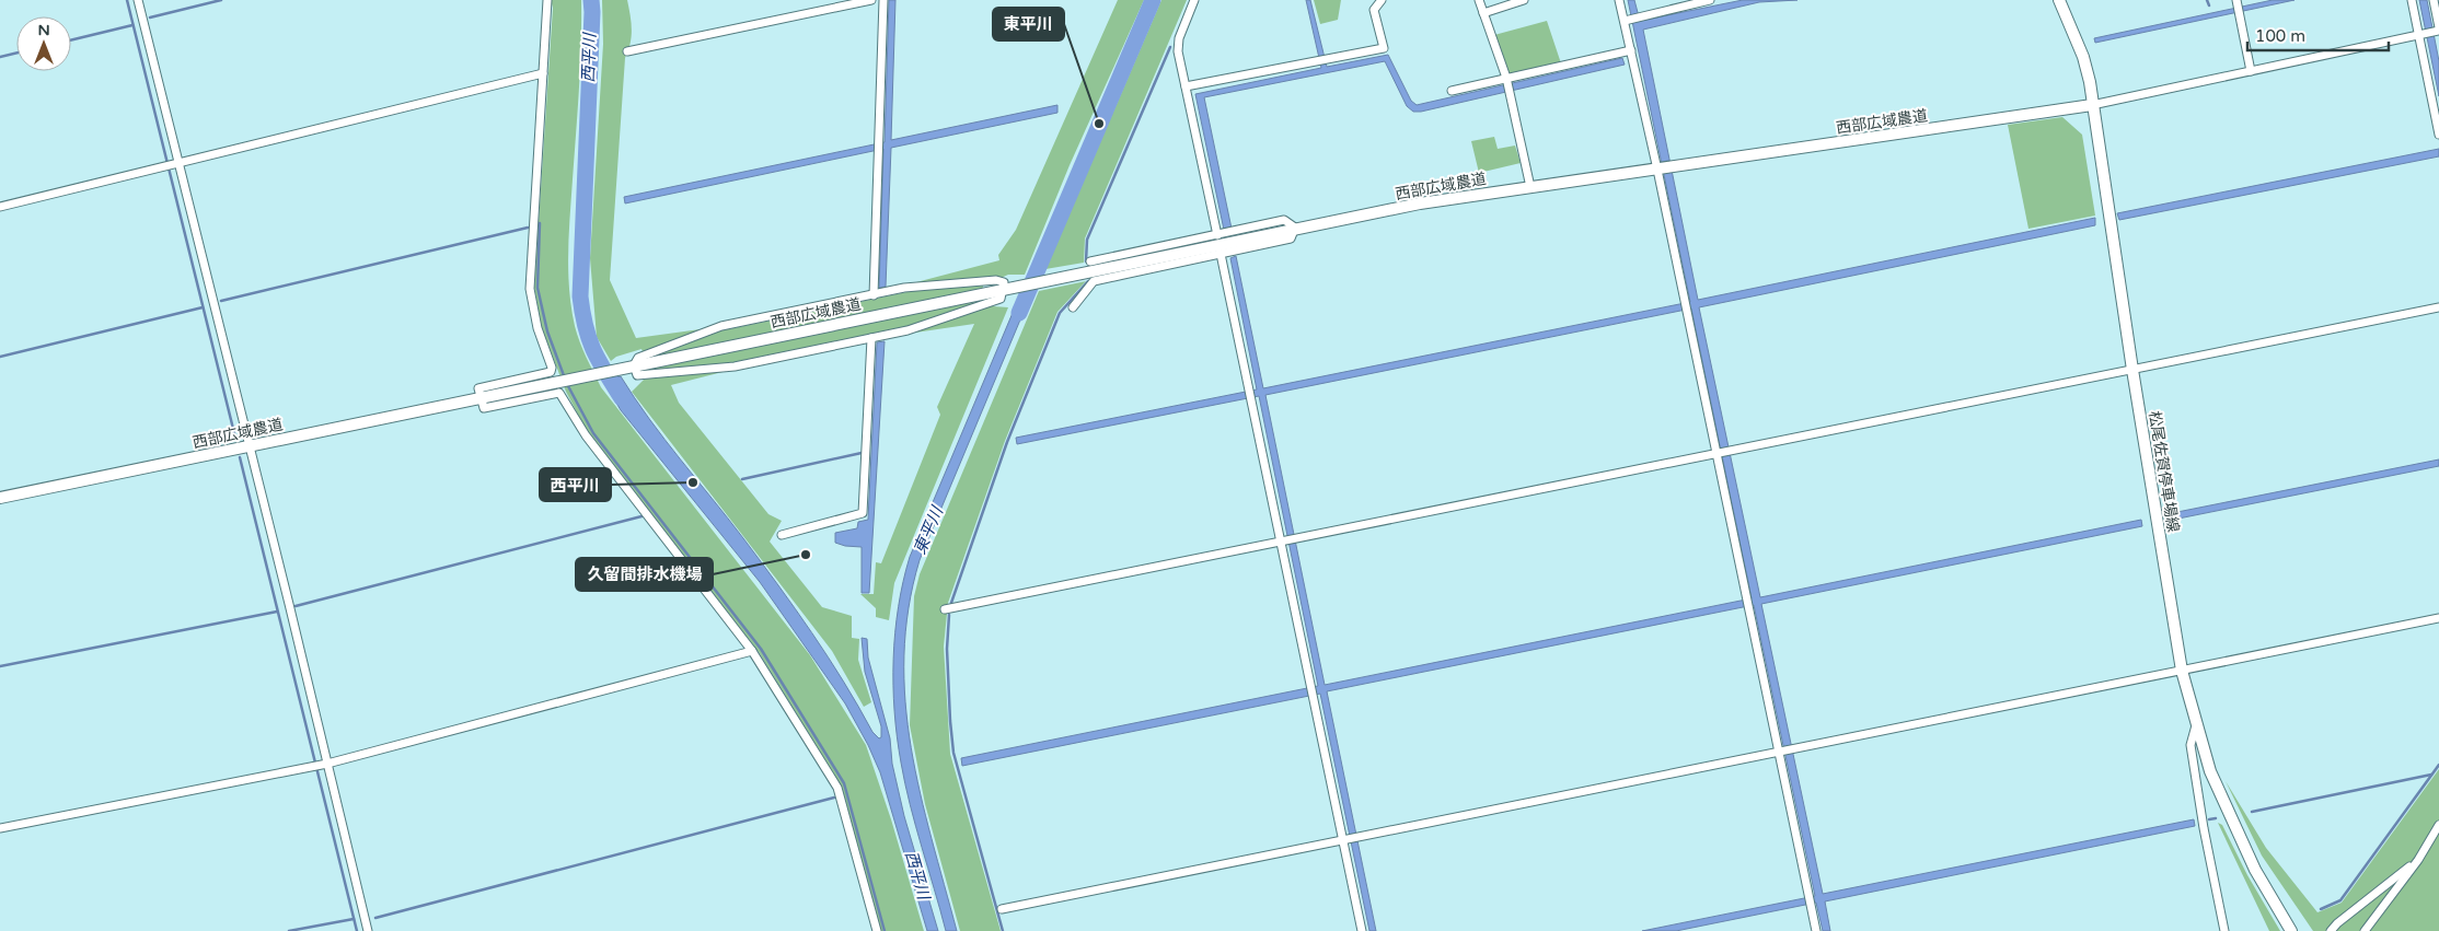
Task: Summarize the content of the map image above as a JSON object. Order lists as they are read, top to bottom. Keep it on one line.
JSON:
{"streets":{"street":["西部広域農道","松尾佐賀停車場線"]},"crossings":[["西部広域農道","松尾佐賀停車場線"]],"water":["西平川","東平川"],"places":["東平川","西平川","久留間排水機場"],"scale_bar":"100 m","north":"top"}
